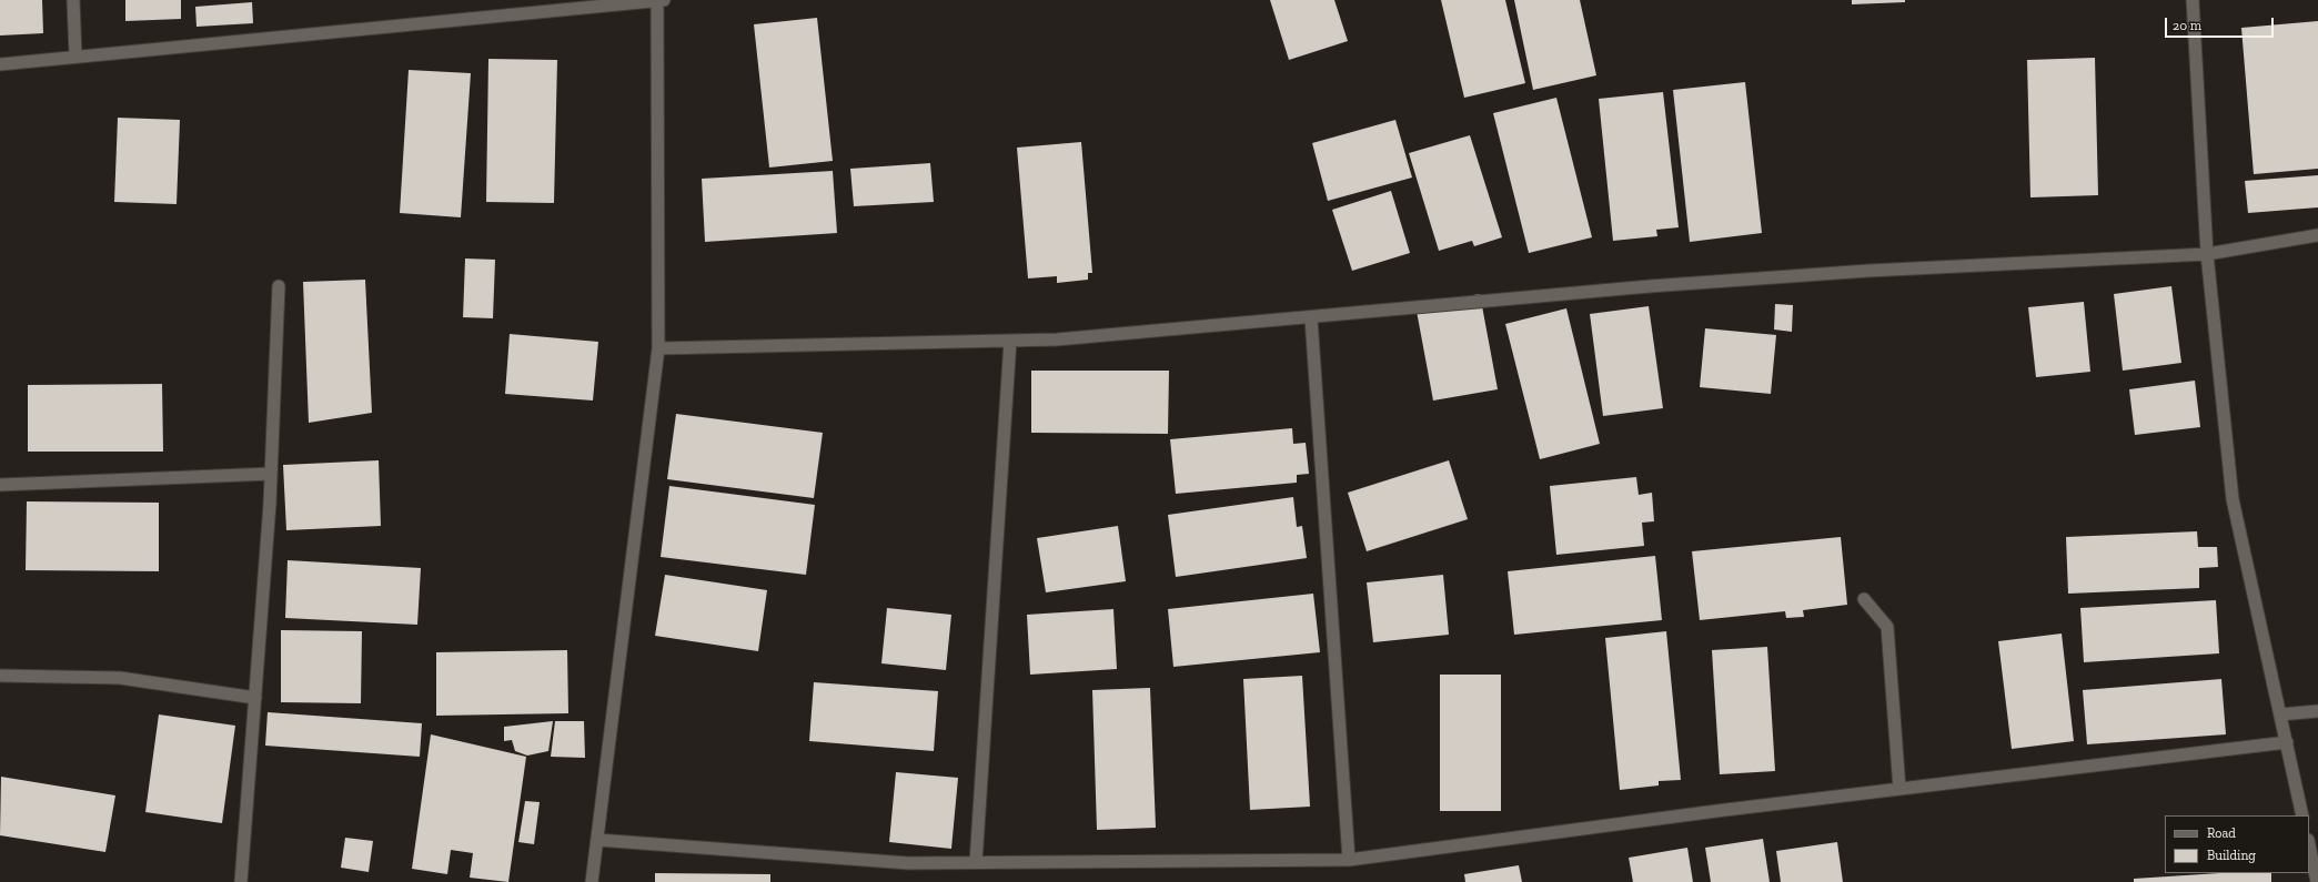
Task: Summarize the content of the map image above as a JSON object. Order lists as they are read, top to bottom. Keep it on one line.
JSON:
{"legend":["Road","Building"],"scale_bar":"20 m"}
